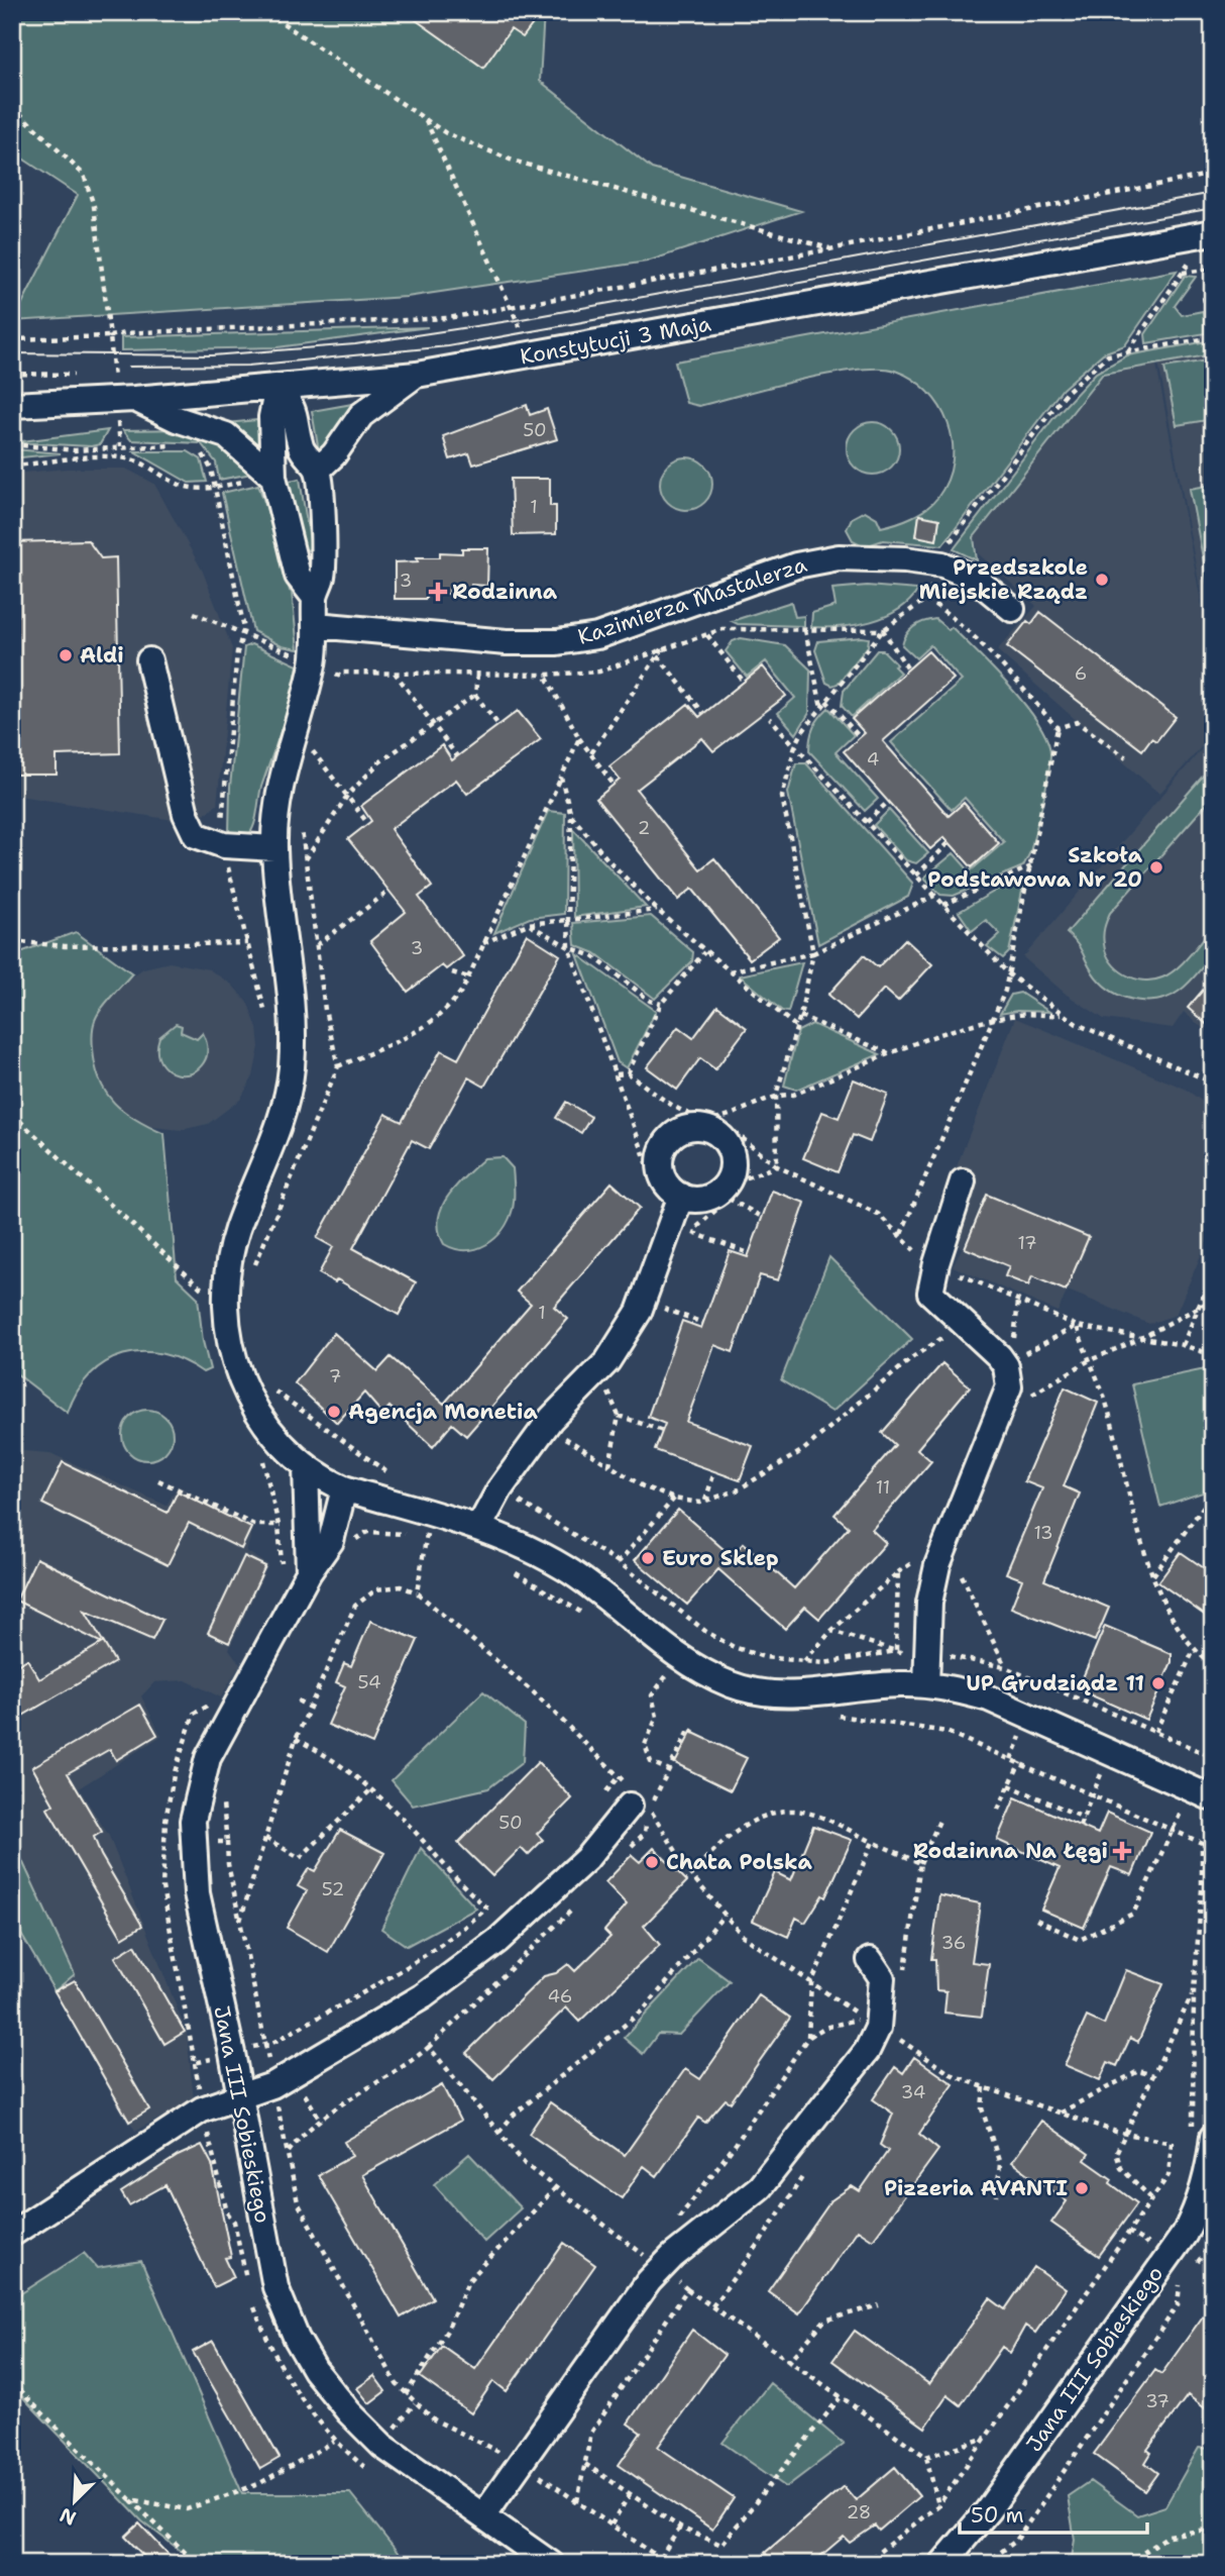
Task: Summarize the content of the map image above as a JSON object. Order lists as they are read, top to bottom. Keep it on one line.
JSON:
{"streets":{"street":["Konstytucji 3 Maja","Kazimierza Mastalerza","Jana III Sobieskiego"]},"places":{"other":["Przedszkole Miejskie Rządz","Aldi","Szkoła Podstawowa Nr 20","Agencja Monetia","Euro Sklep","UP Grudziądz 11","Chata Polska","Pizzeria AVANTI"],"health":["Rodzinna","Rodzinna Na Łęgi"]},"house_numbers":["50","1","3","6","4","2","3","17","1","7","11","13","54","50","52","36","46","34","37","28"],"scale_bar":"50 m","north":"bottom left"}
